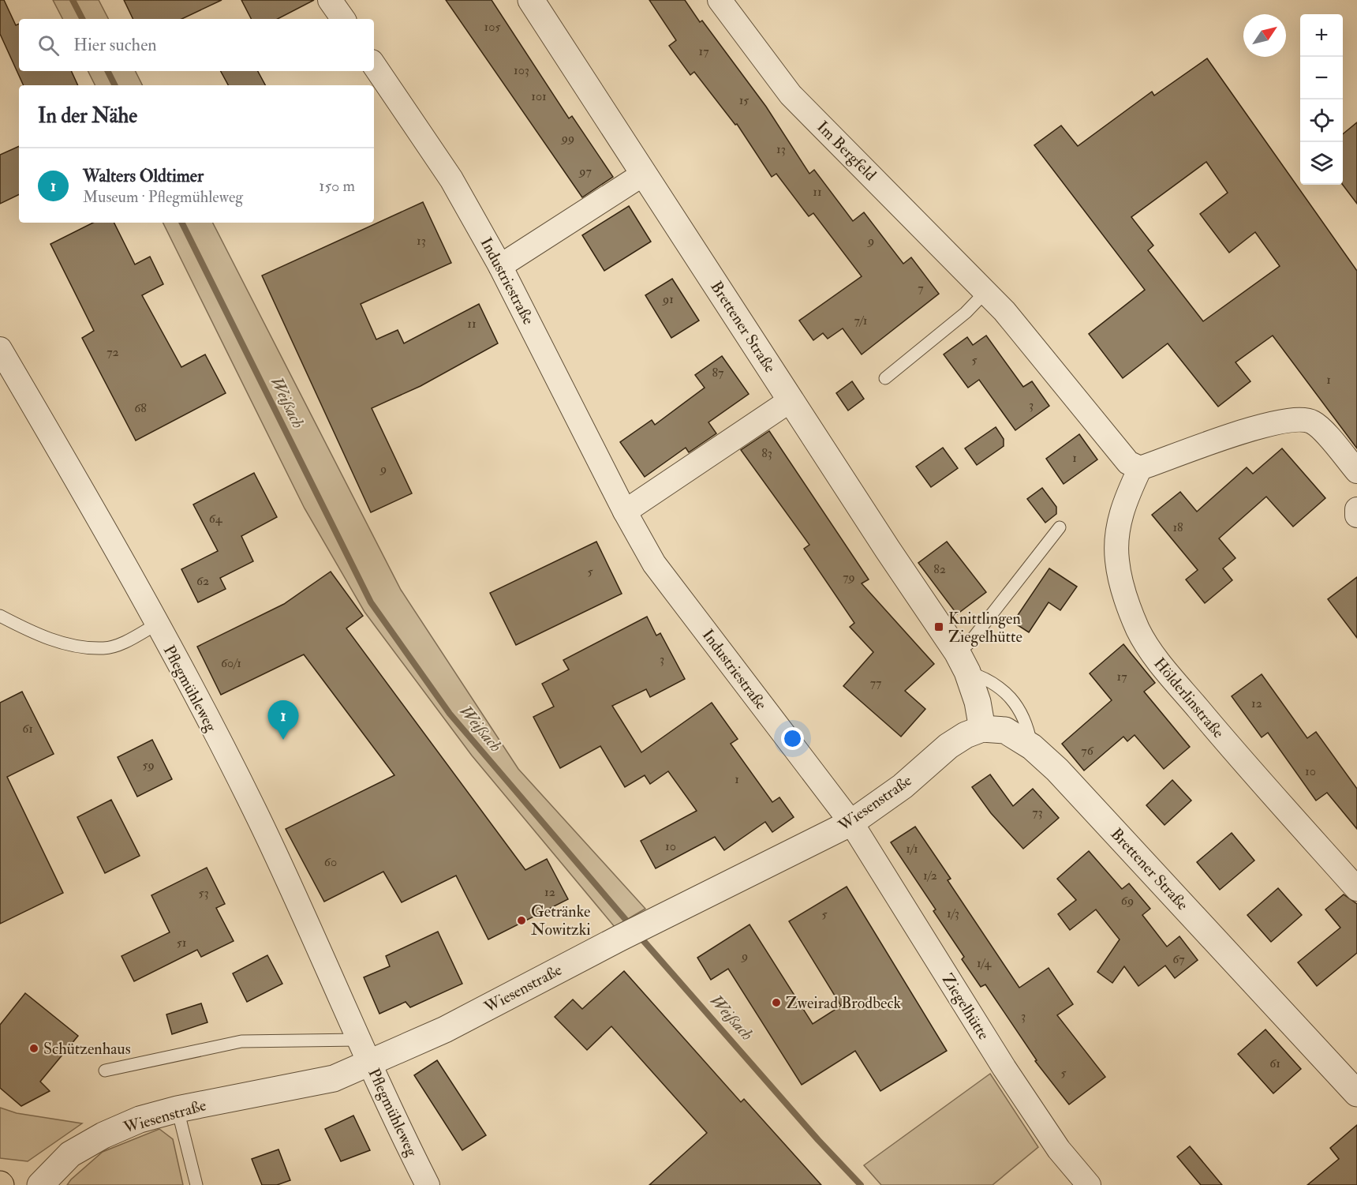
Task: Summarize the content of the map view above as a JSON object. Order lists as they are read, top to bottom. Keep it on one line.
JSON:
{"streets":{"street":["Im Bergfeld","Industriestraße","Brettener Straße","Pflegmühleweg","Hölderlinstraße","Wiesenstraße","Ziegelhütte"]},"crossings":[["Im Bergfeld","Hölderlinstraße"],["Industriestraße","Wiesenstraße"],["Industriestraße","Ziegelhütte"],["Brettener Straße","Wiesenstraße"],["Pflegmühleweg","Wiesenstraße"],["Wiesenstraße","Ziegelhütte"]],"water":["Weißach"],"places":{"transit":["Knittlingen Ziegelhütte"],"other":["Getränke Nowitzki","Zweirad Brodbeck","Schützenhaus"]},"house_numbers":["105","17","103","101","15","99","13","97","11","13","9","7","91","7/1","11","72","5","87","1","3","68","83","1","9","64","18","82","5","79","62","3","60/1","17","77","12","61","76","59","10","1","73","10","1/1","60","1/2","12","53","69","1/3","5","51","9","67","1/4","3","61","5"],"north":"top right","page":{"map_buttons":["+","−"],"search":"Hier suchen","heading":"In der Nähe","list":[{"mark":"1","name":"Walters Oldtimer","note":"Museum · Pflegmühleweg","value":"150 m"}],"pins":"1"}}
